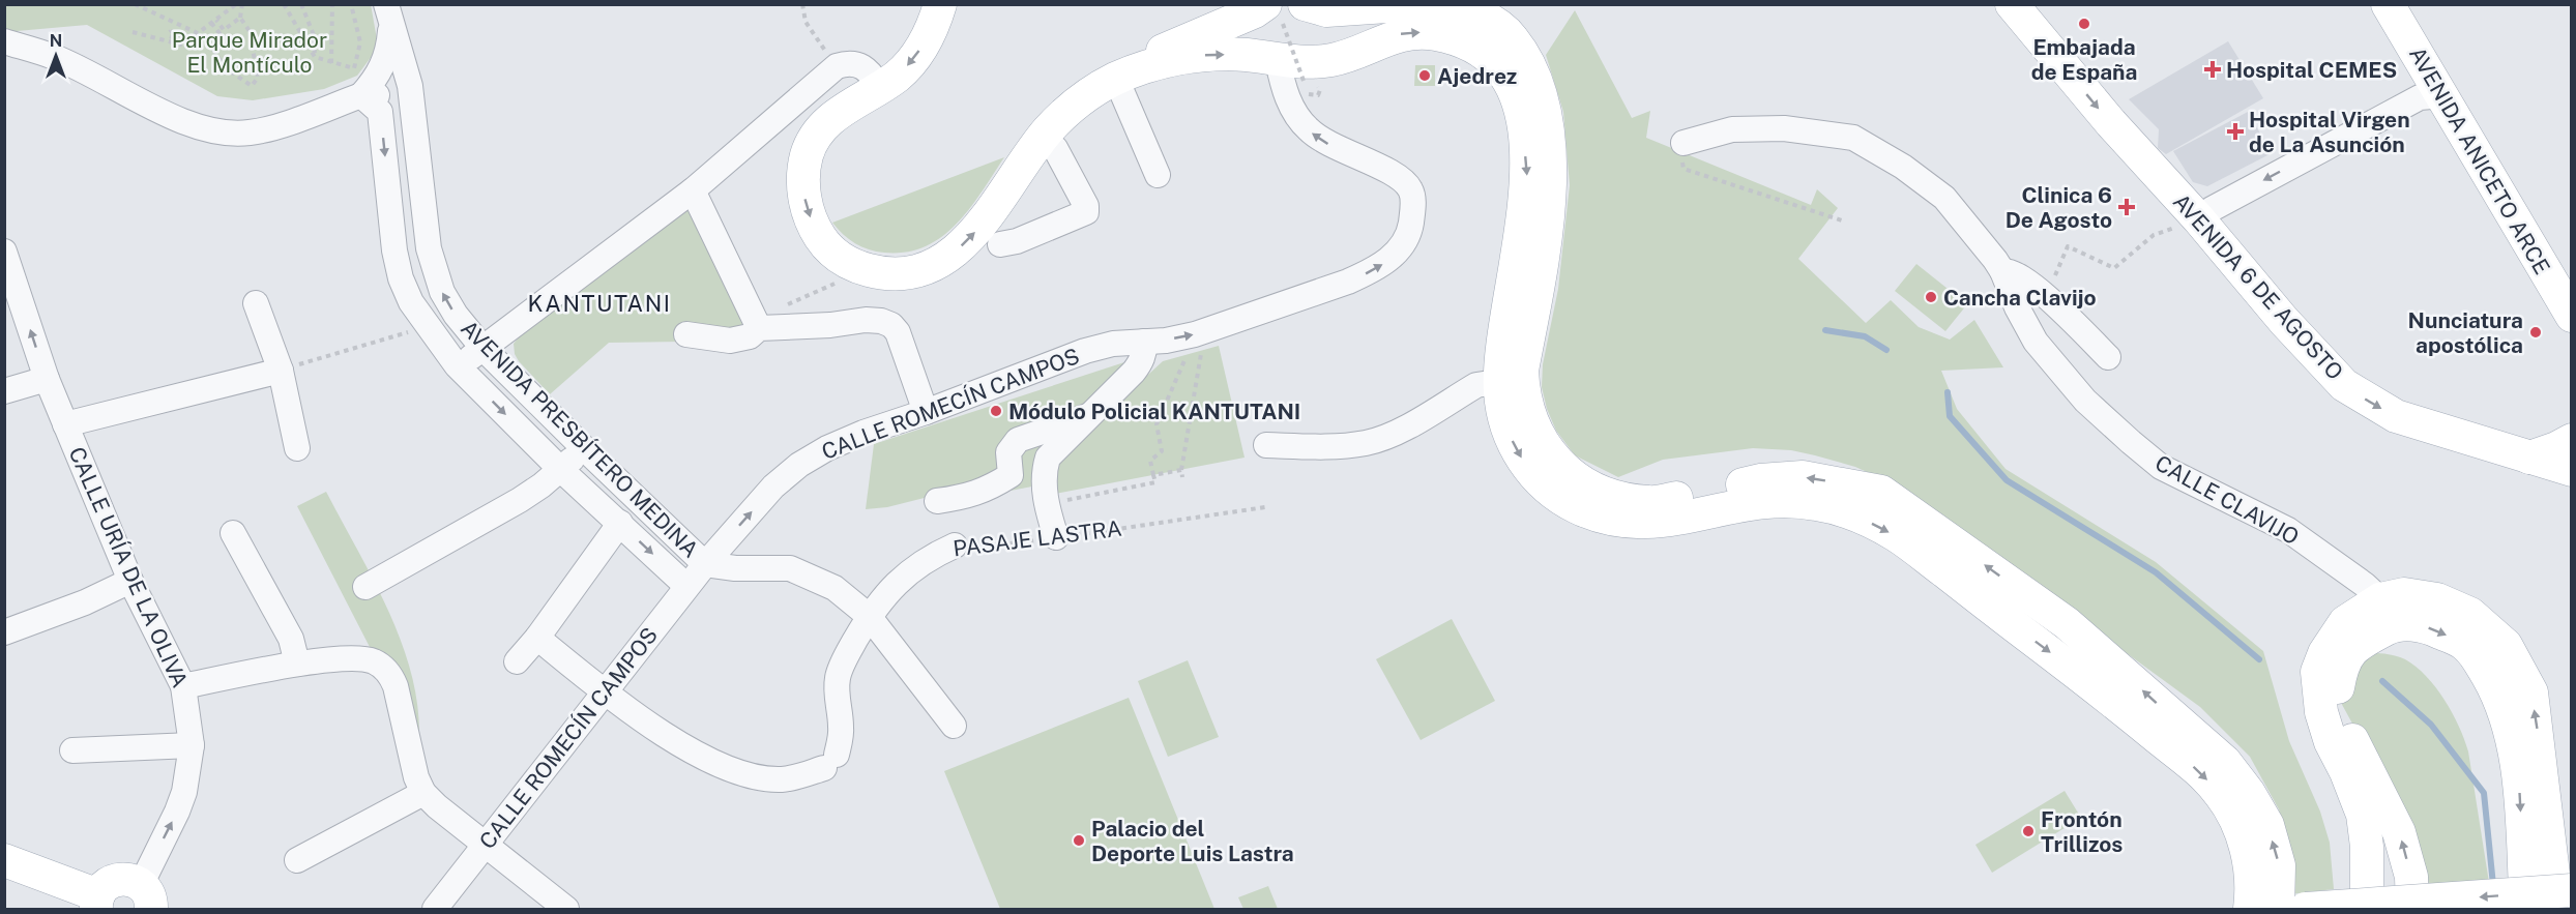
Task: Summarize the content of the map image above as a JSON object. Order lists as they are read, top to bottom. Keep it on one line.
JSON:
{"streets":{"main road":["AVENIDA ANICETO ARCE","AVENIDA 6 DE AGOSTO"],"street":["CALLE ROMECÍN CAMPOS","AVENIDA PRESBÍTERO MEDINA","CALLE CLAVIJO","PASAJE LASTRA","CALLE URÍA DE LA OLIVA"]},"crossings":[["CALLE ROMECÍN CAMPOS","AVENIDA PRESBÍTERO MEDINA"],["CALLE ROMECÍN CAMPOS","PASAJE LASTRA"]],"one_way":["AVENIDA 6 DE AGOSTO","CALLE URÍA DE LA OLIVA"],"districts":["KANTUTANI"],"parks":["Parque Mirador El Montículo"],"places":{"other":["Embajada de España","Ajedrez","Cancha Clavijo","Nunciatura apostólica","Módulo Policial KANTUTANI","Frontón Trillizos","Palacio del Deporte Luis Lastra"],"health":["Hospital CEMES","Hospital Virgen de La Asunción","Clinica 6 De Agosto"]},"north":"top"}
